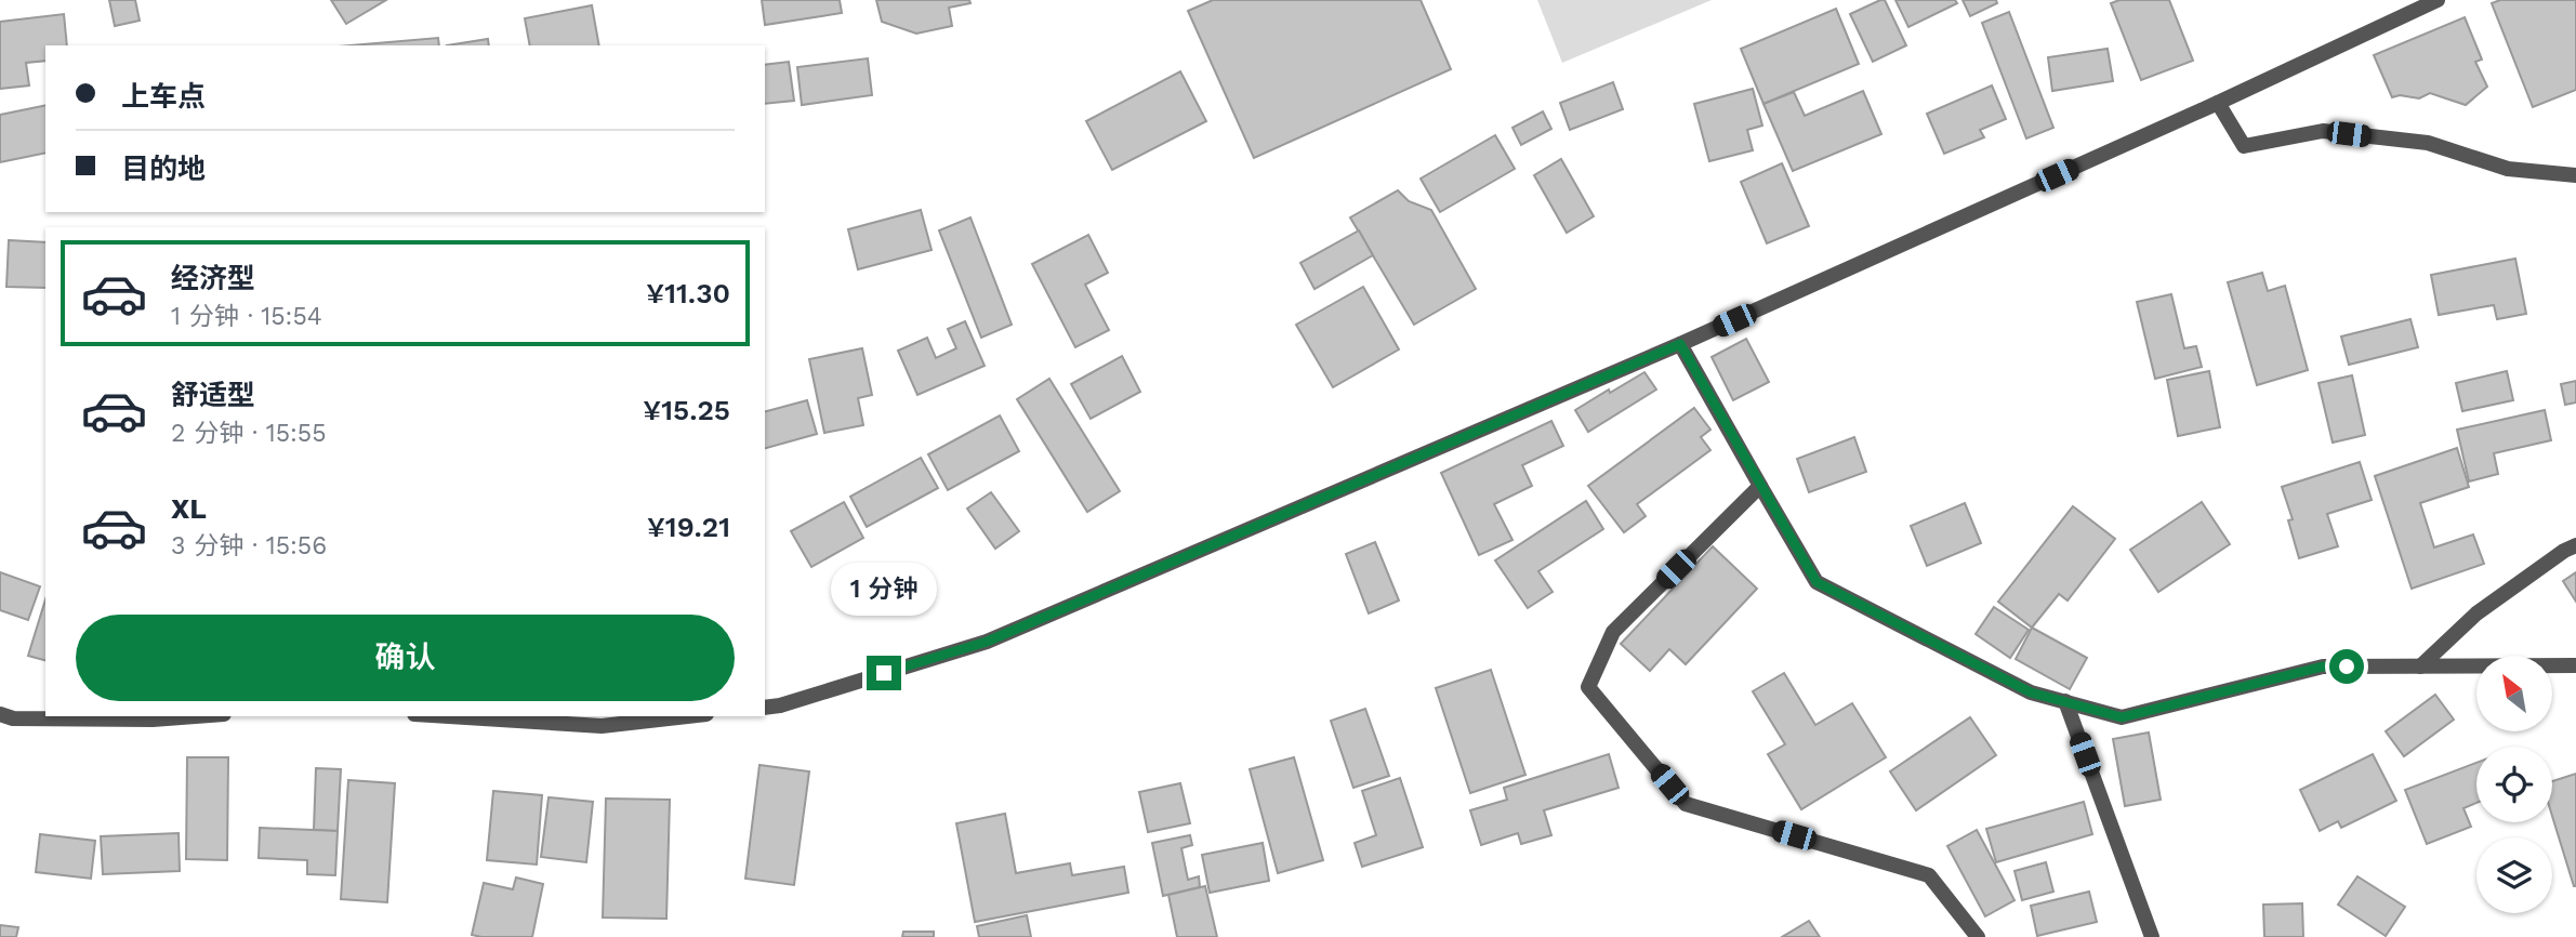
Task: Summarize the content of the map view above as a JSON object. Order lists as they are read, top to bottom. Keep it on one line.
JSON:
{"north":"top left","page":{"banner":["上车点","目的地"],"list":[{"name":"经济型","note":"1 分钟 · 15:54","value":"¥11.30"},{"name":"舒适型","note":"2 分钟 · 15:55","value":"¥15.25"},{"name":"XL","note":"3 分钟 · 15:56","value":"¥19.21"}],"bubble":"1 分钟","buttons":"确认"}}
